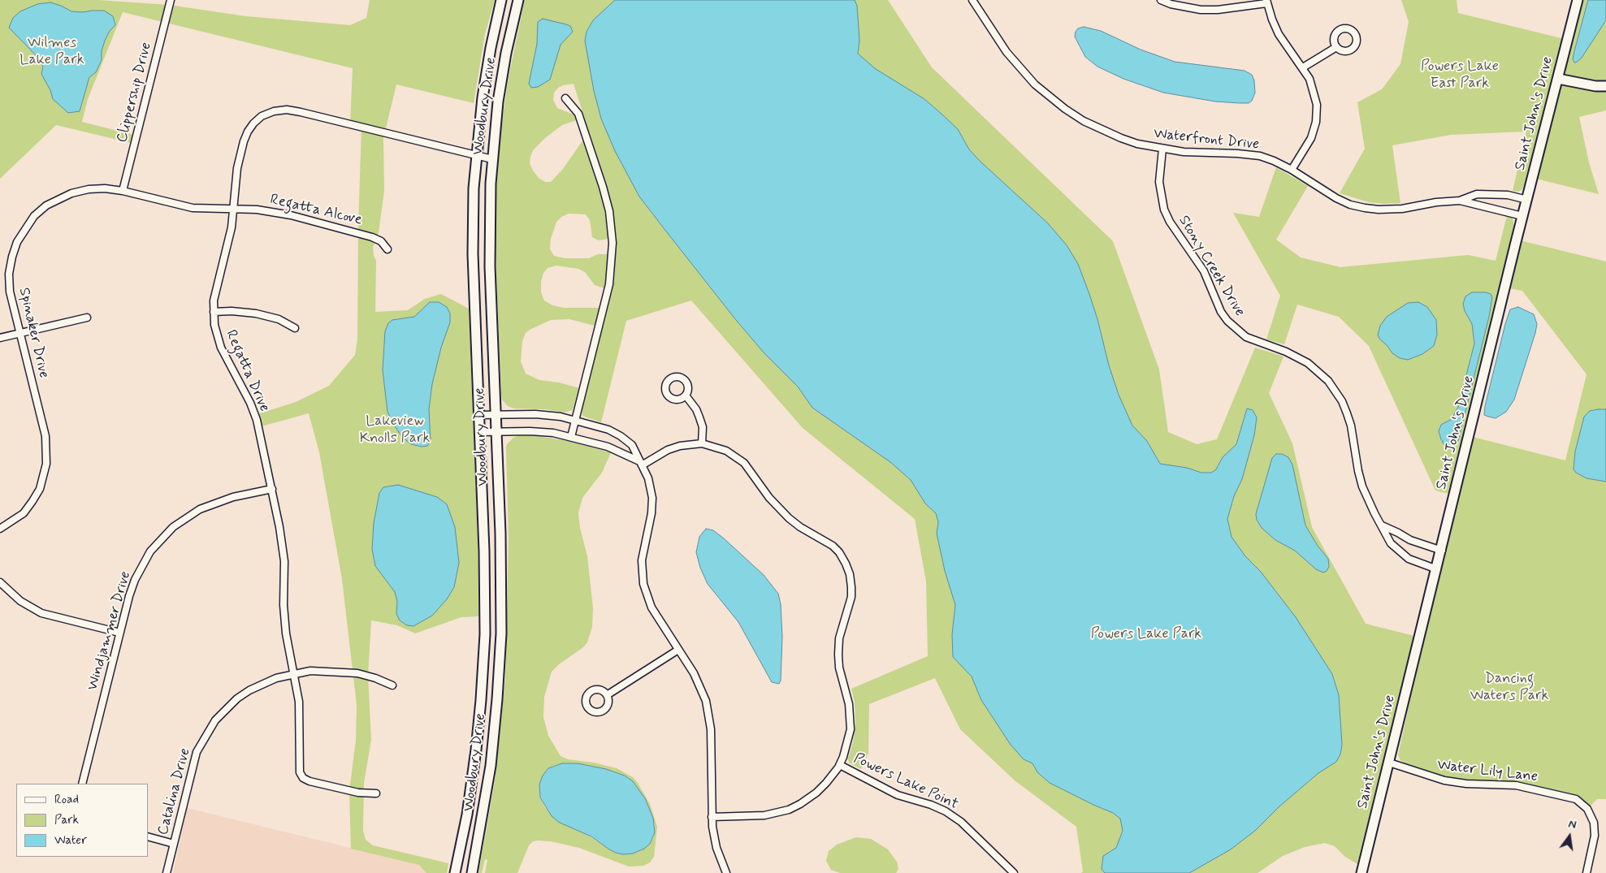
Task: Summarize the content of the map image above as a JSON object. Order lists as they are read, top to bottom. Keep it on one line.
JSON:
{"streets":{"main road":["Woodbury Drive","Saint John's Drive"],"street":["Clippership Drive","Waterfront Drive","Regatta Alcove","Stony Creek Drive","Spinaker Drive","Regatta Drive","Windjammer Drive","Water Lily Lane","Powers Lake Point","Catalina Drive"]},"crossings":[["Clippership Drive","Spinaker Drive"],["Woodbury Drive","Regatta Drive"],["Saint John's Drive","Waterfront Drive"],["Saint John's Drive","Stony Creek Drive"],["Saint John's Drive","Water Lily Lane"],["Waterfront Drive","Stony Creek Drive"],["Regatta Alcove","Spinaker Drive"],["Regatta Alcove","Regatta Drive"],["Spinaker Drive","Regatta Drive"],["Regatta Drive","Windjammer Drive"],["Regatta Drive","Catalina Drive"]],"parks":["Wilmes Lake Park","Powers Lake East Park","Lakeview Knolls Park","Powers Lake Park","Dancing Waters Park"],"legend":["Road","Park","Water"],"north":"top"}
